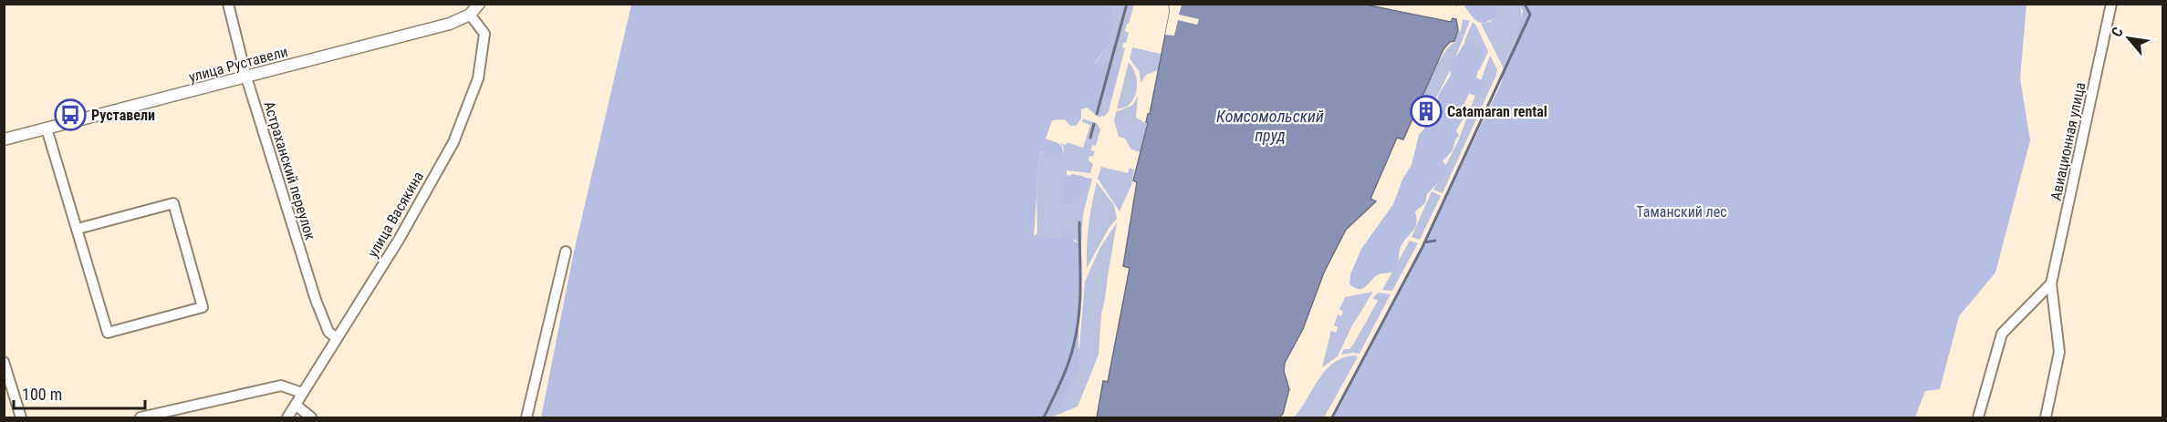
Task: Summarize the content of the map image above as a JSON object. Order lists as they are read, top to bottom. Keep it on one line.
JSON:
{"streets":{"street":["улица Руставели","Авиационная улица","Астраханский переулок","улица Васякина"]},"crossings":[["улица Руставели","Астраханский переулок"],["улица Руставели","улица Васякина"],["Астраханский переулок","улица Васякина"]],"water":["Комсомольский пруд"],"parks":["Таманский лес"],"places":{"building":["Catamaran rental"],"bus stop":["Руставели"]},"scale_bar":"100 m","north":"top left"}
